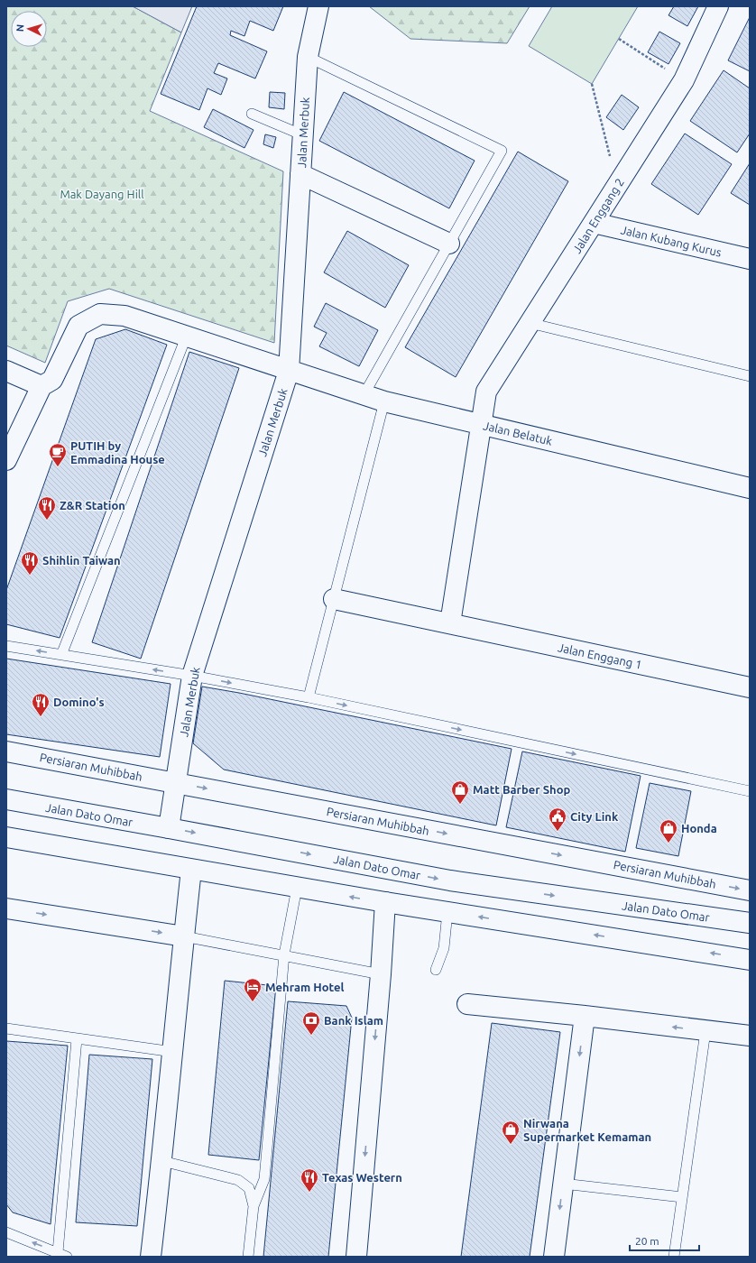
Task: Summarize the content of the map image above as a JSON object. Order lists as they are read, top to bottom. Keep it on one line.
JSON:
{"streets":{"main road":["Jalan Merbuk","Jalan Enggang 2","Jalan Kubang Kurus","Jalan Belatuk","Jalan Enggang 1","Persiaran Muhibbah","Jalan Dato Omar"]},"crossings":[["Jalan Merbuk","Jalan Belatuk"],["Jalan Merbuk","Persiaran Muhibbah"],["Jalan Merbuk","Jalan Dato Omar"],["Jalan Enggang 2","Jalan Kubang Kurus"],["Jalan Enggang 2","Jalan Belatuk"]],"parks":["Mak Dayang Hill"],"places":{"cafe":["PUTIH by Emmadina House"],"restaurant":["Z&R Station","Shihlin Taiwan","Domino's","Texas Western"],"shop":["Matt Barber Shop","Honda","Nirwana Supermarket Kemaman"],"public building":["City Link"],"hotel":["Mehram Hotel"],"bank":["Bank Islam"]},"scale_bar":"20 m","north":"left"}
